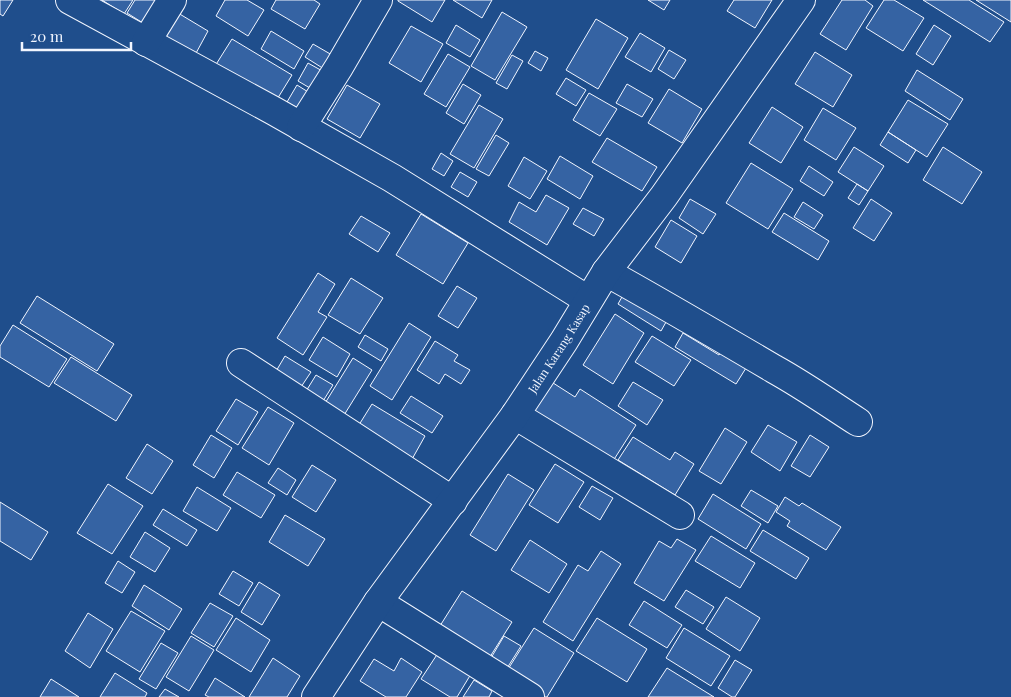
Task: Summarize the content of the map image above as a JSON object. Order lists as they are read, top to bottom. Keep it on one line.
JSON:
{"streets":{"street":["Jalan Karang Kasap"]},"scale_bar":"20 m"}
